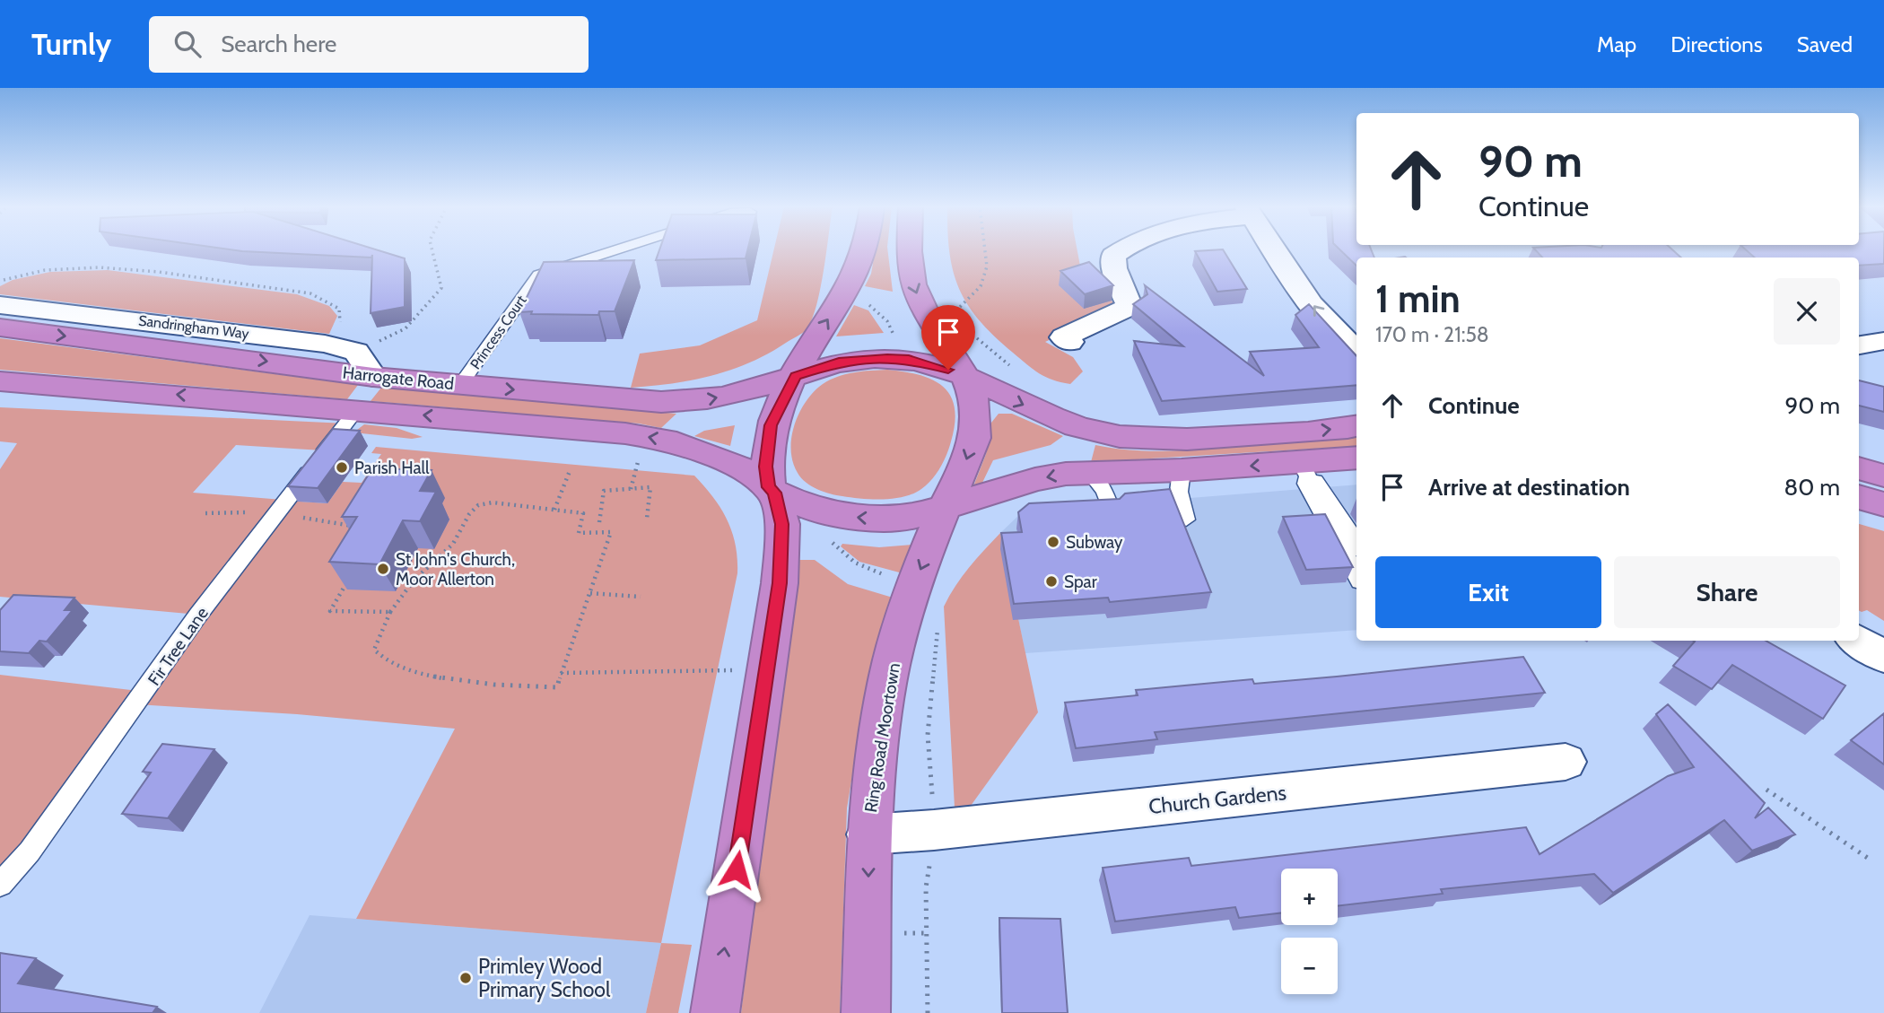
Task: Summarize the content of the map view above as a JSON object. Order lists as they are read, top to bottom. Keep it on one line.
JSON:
{"streets":{"highway":["Harrogate Road","Ring Road Moortown"],"street":["Sandringham Way","Church Gardens"],"lane":["Princess Court","Fir Tree Lane"]},"crossings":[["Princess Court","Harrogate Road"],["Harrogate Road","Fir Tree Lane"],["Harrogate Road","Ring Road Moortown"],["Ring Road Moortown","Church Gardens"]],"places":["Parish Hall","Subway","St John's Church, Moor Allerton","Spar","Primley Wood Primary School"],"page":{"header":"Turnly","search":"Search here","nav":["Map","Directions","Saved"],"turn":["90 m","Continue"],"heading":["1 min","170 m · 21:58"],"list":[{"name":"Continue","value":"90 m"},{"name":"Arrive at destination","value":"80 m"}],"buttons":["Exit","Share"],"map_buttons":["+","−"]}}
